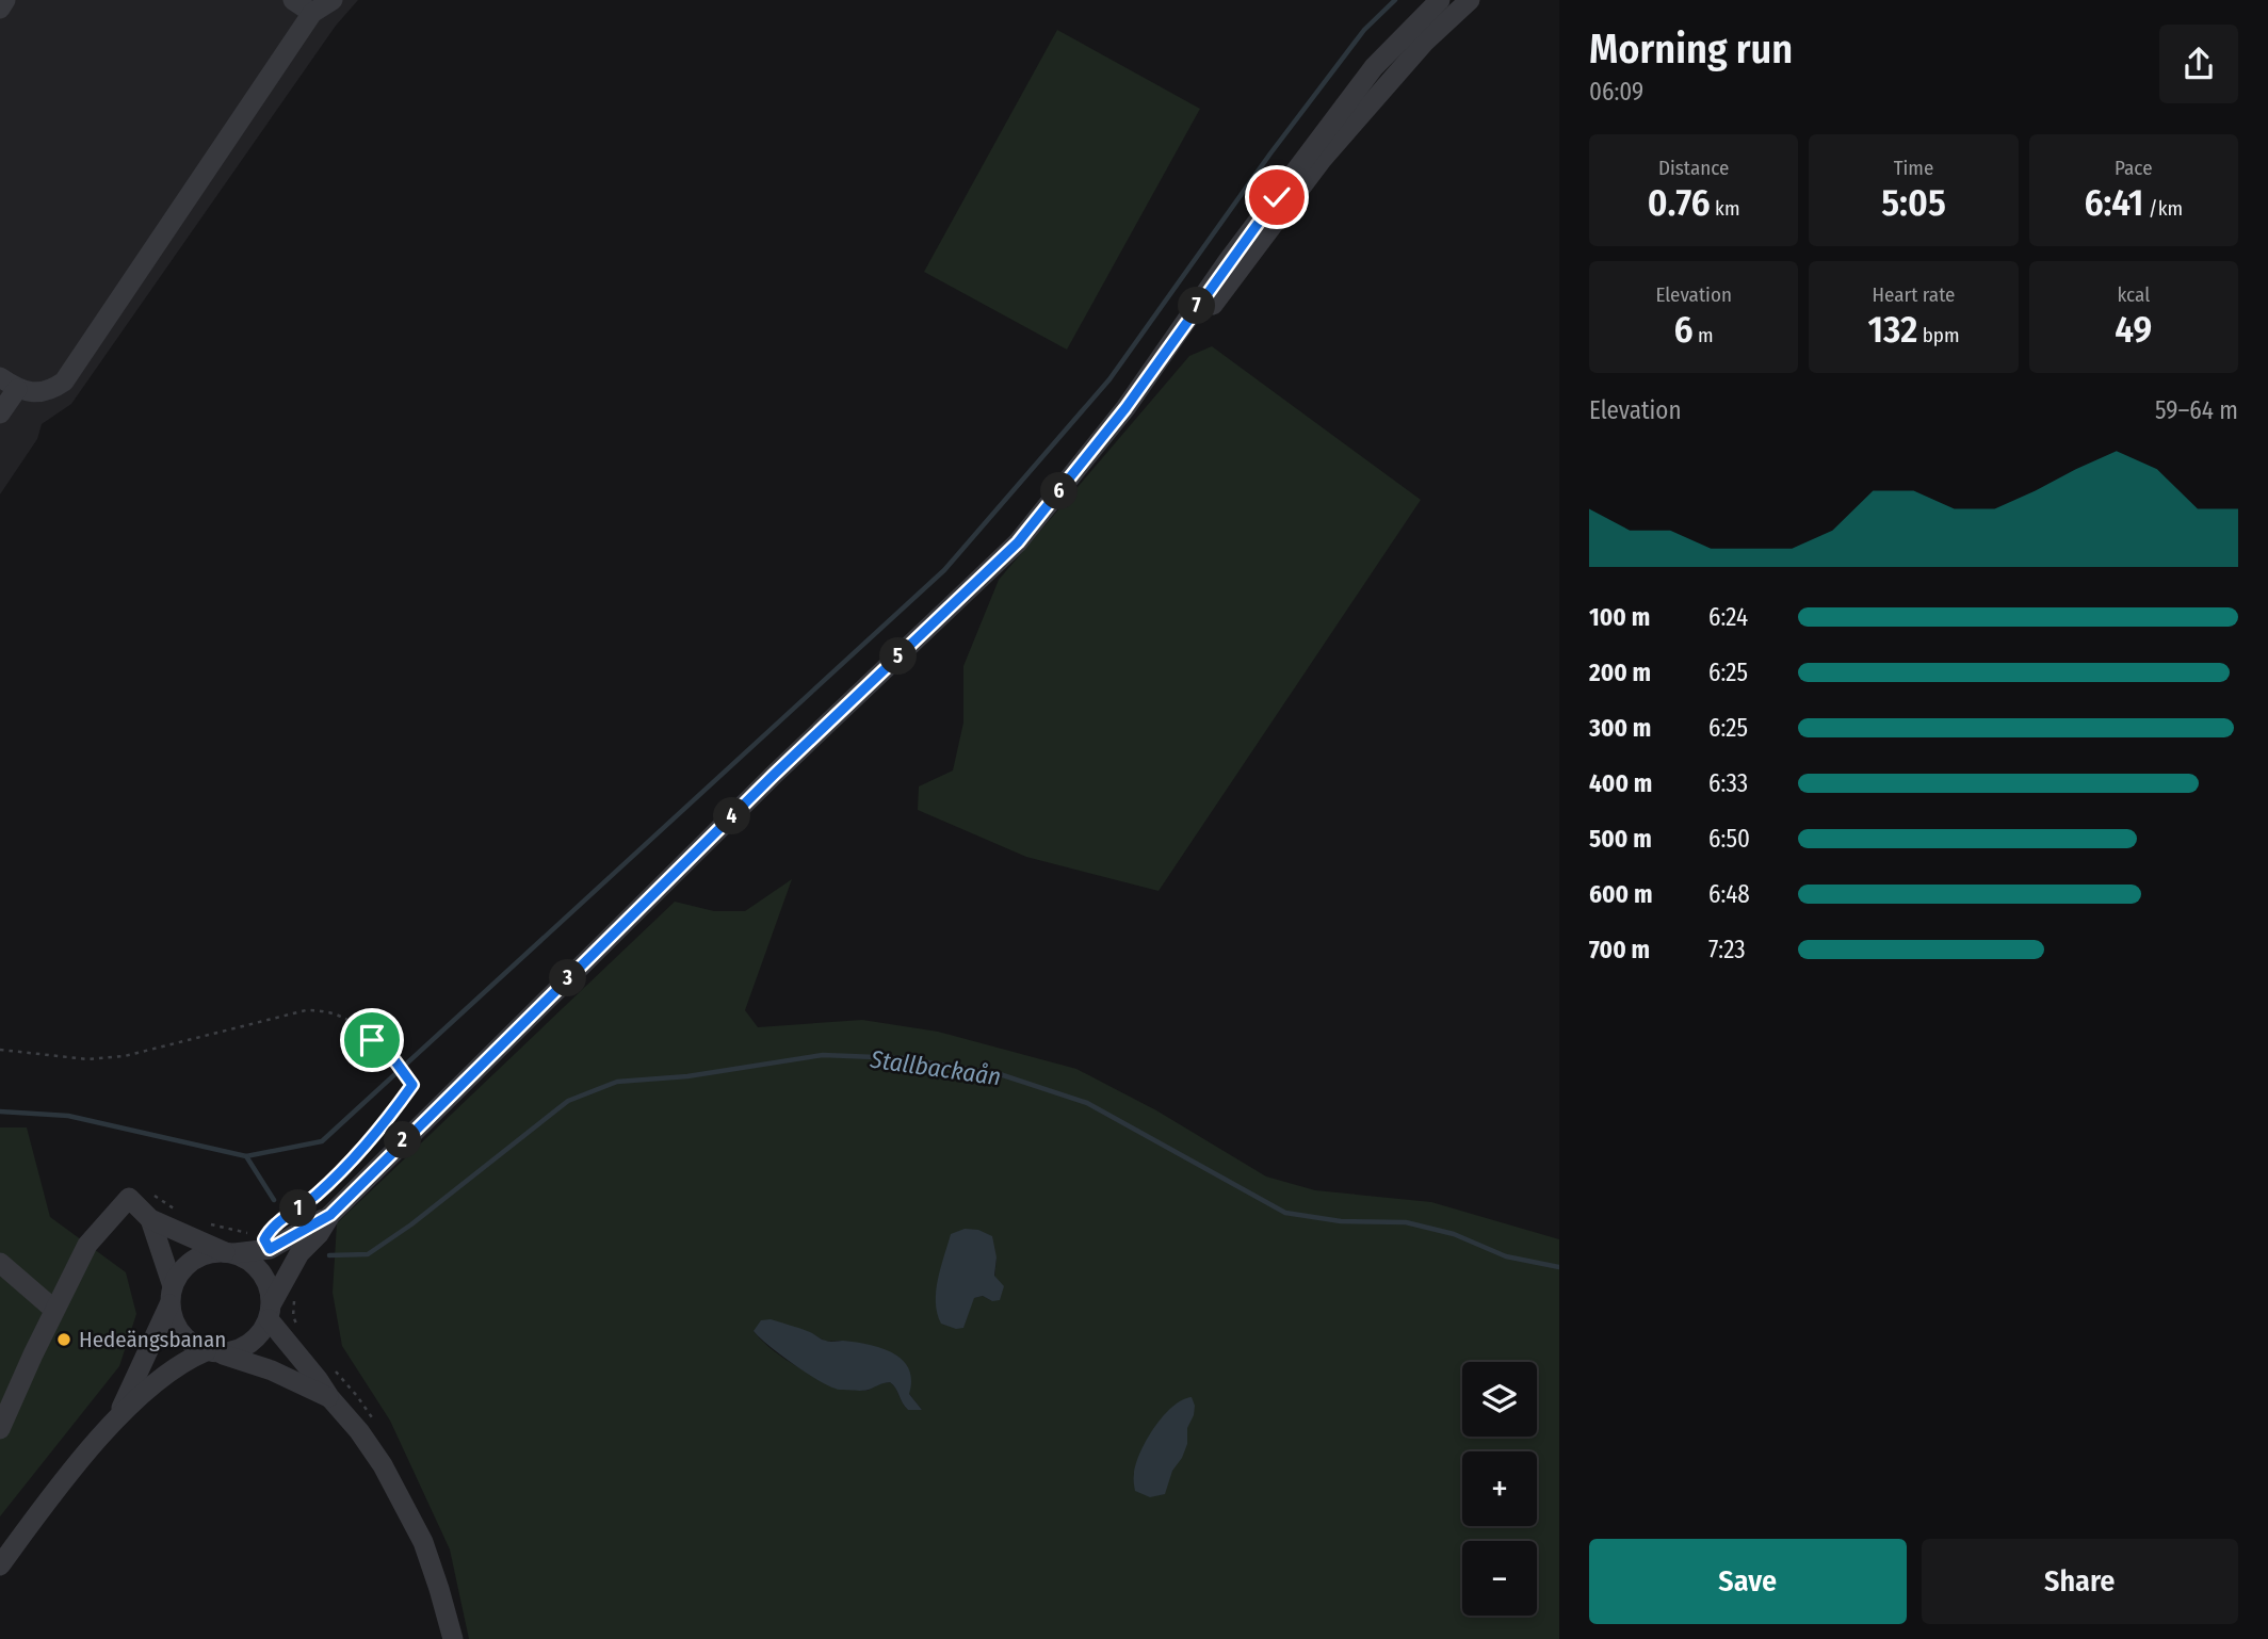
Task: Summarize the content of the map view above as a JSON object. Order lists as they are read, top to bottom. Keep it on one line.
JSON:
{"water":["Stallbackaån"],"places":["Hedeängsbanan"],"page":{"heading":["Morning run","06:09"],"stats":[["Distance","0.76 km"],["Time","5:05"],["Pace","6:41 /km"],["Elevation","6 m"],["Heart rate","132 bpm"],["kcal","49"]],"pins":["7","6","5","4","3","2","1"],"chart":["Elevation","59–64 m"],"list":[{"name":"100 m","note":"6:24"},{"name":"200 m","note":"6:25"},{"name":"300 m","note":"6:25"},{"name":"400 m","note":"6:33"},{"name":"500 m","note":"6:50"},{"name":"600 m","note":"6:48"},{"name":"700 m","note":"7:23"}],"map_buttons":["+","−"],"buttons":["Save","Share"]}}
